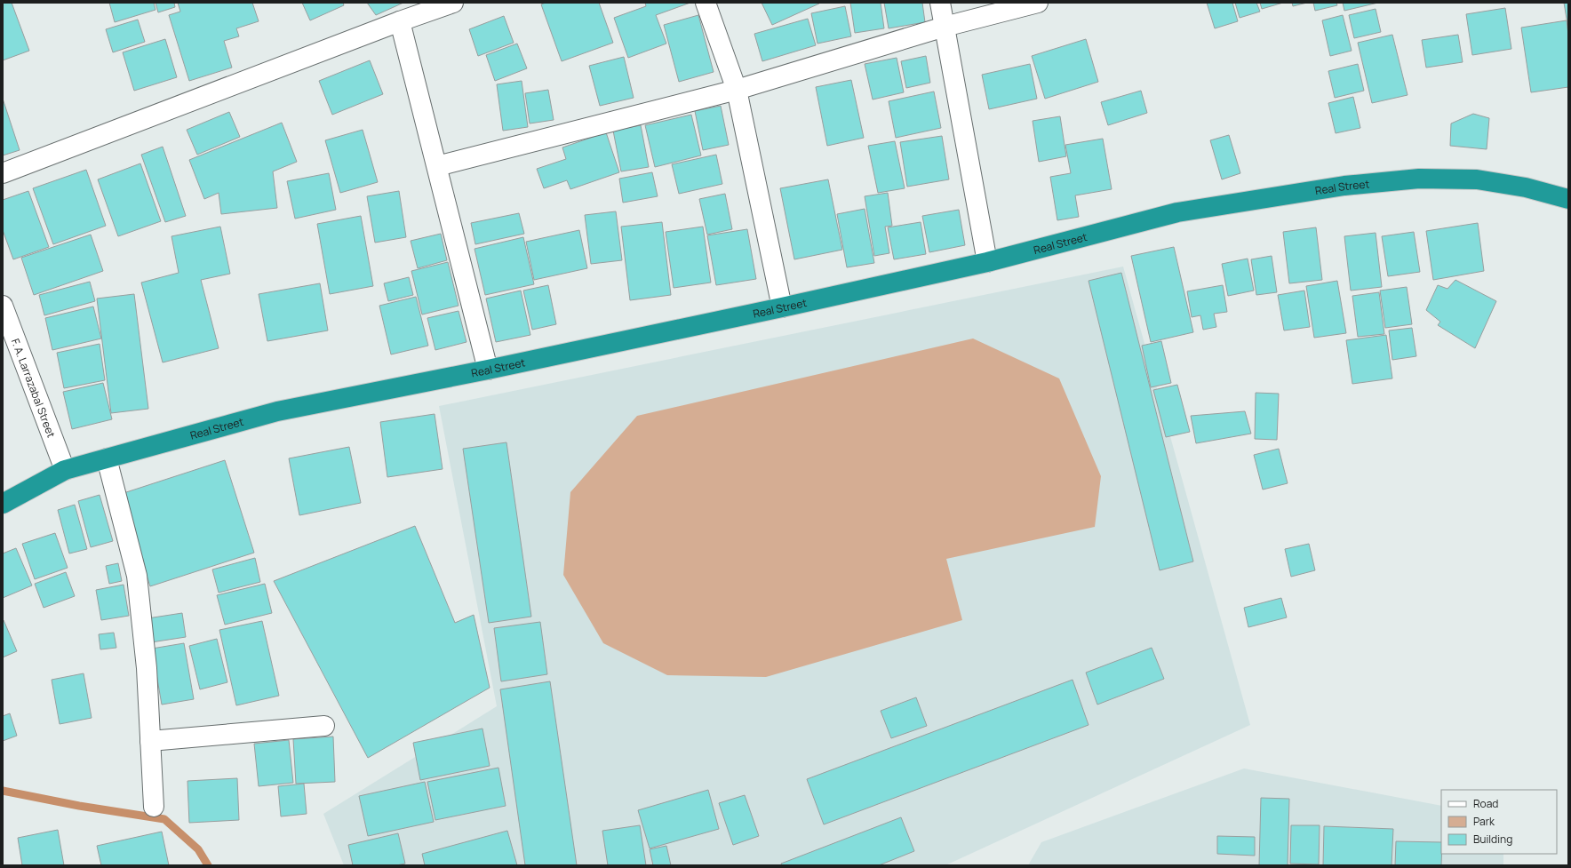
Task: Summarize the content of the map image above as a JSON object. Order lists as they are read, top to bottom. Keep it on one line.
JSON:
{"streets":{"highway":["Real Street"],"street":["F. A. Larrazabal Street"]},"crossings":[["Real Street","F. A. Larrazabal Street"]],"legend":["Road","Park","Building"]}
